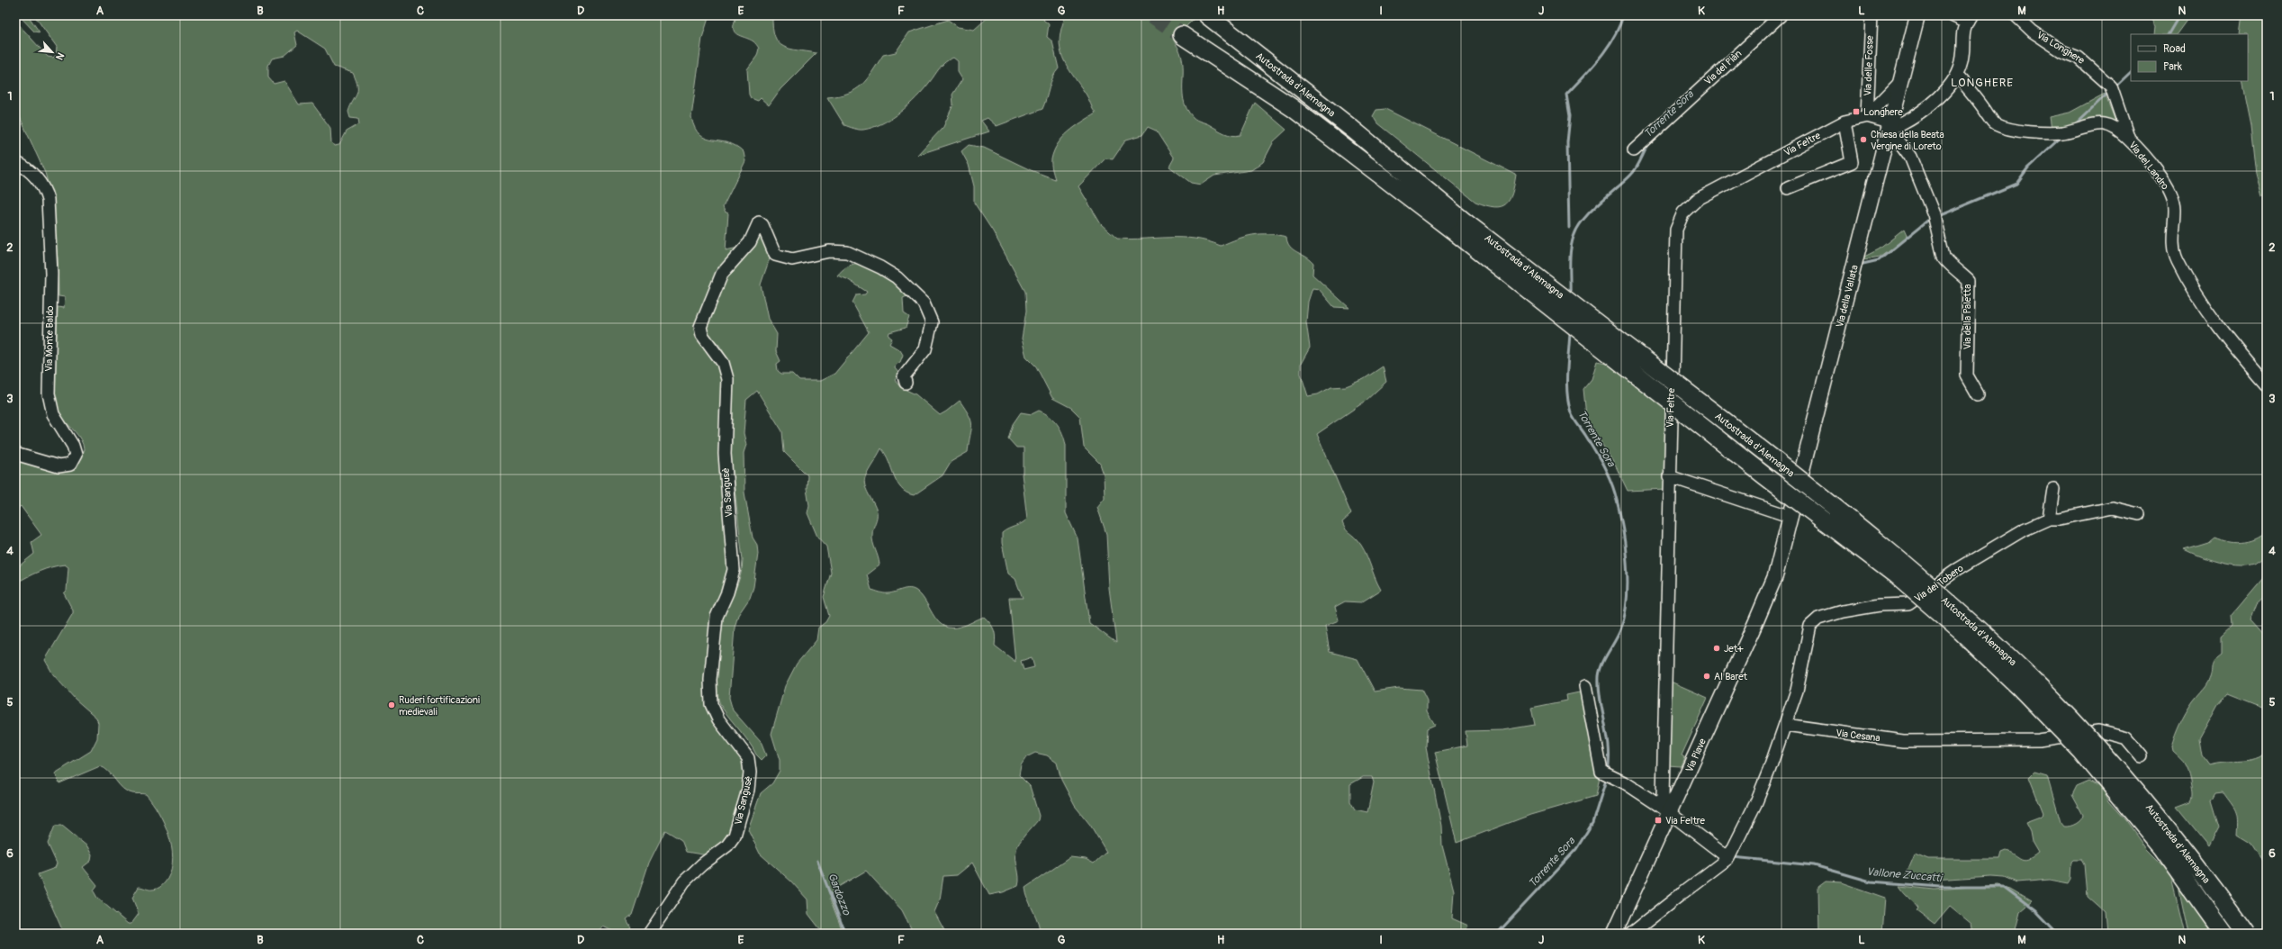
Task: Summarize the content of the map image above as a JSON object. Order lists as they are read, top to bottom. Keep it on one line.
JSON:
{"streets":{"highway":["Autostrada d'Alemagna"],"main road":["Via della Vallata","Via Piave"],"street":["Via Longhere","Via delle Fosse","Via del Piàn","Via Feltre","Via del Landro","Via della Paletta","Via Monte Baldo","Via Sangusè","Via dei Tobero","Via Cesana"]},"crossings":[["Via Longhere","Via del Landro"],["Via delle Fosse","Via Feltre"],["Via Feltre","Via della Vallata"],["Via Feltre","Via della Paletta"],["Via Feltre","Via Piave"],["Via della Vallata","Via della Paletta"],["Via della Vallata","Via Piave"],["Via dei Tobero","Via Cesana"]],"districts":["LONGHERE"],"water":["Torrente Sora","Vallone Zuccatti","Gardozzo"],"places":{"transit":["Longhere","Via Feltre"],"other":["Chiesa della Beata Vergine di Loreto","Jet+","Al Baret","Ruderi fortificazioni medievali"]},"legend":["Road","Park"],"north":"bottom right","grid":{"columns":["A","B","C","D","E","F","G","H","I","J","K","L","M","N"],"rows":["1","2","3","4","5","6"]}}
